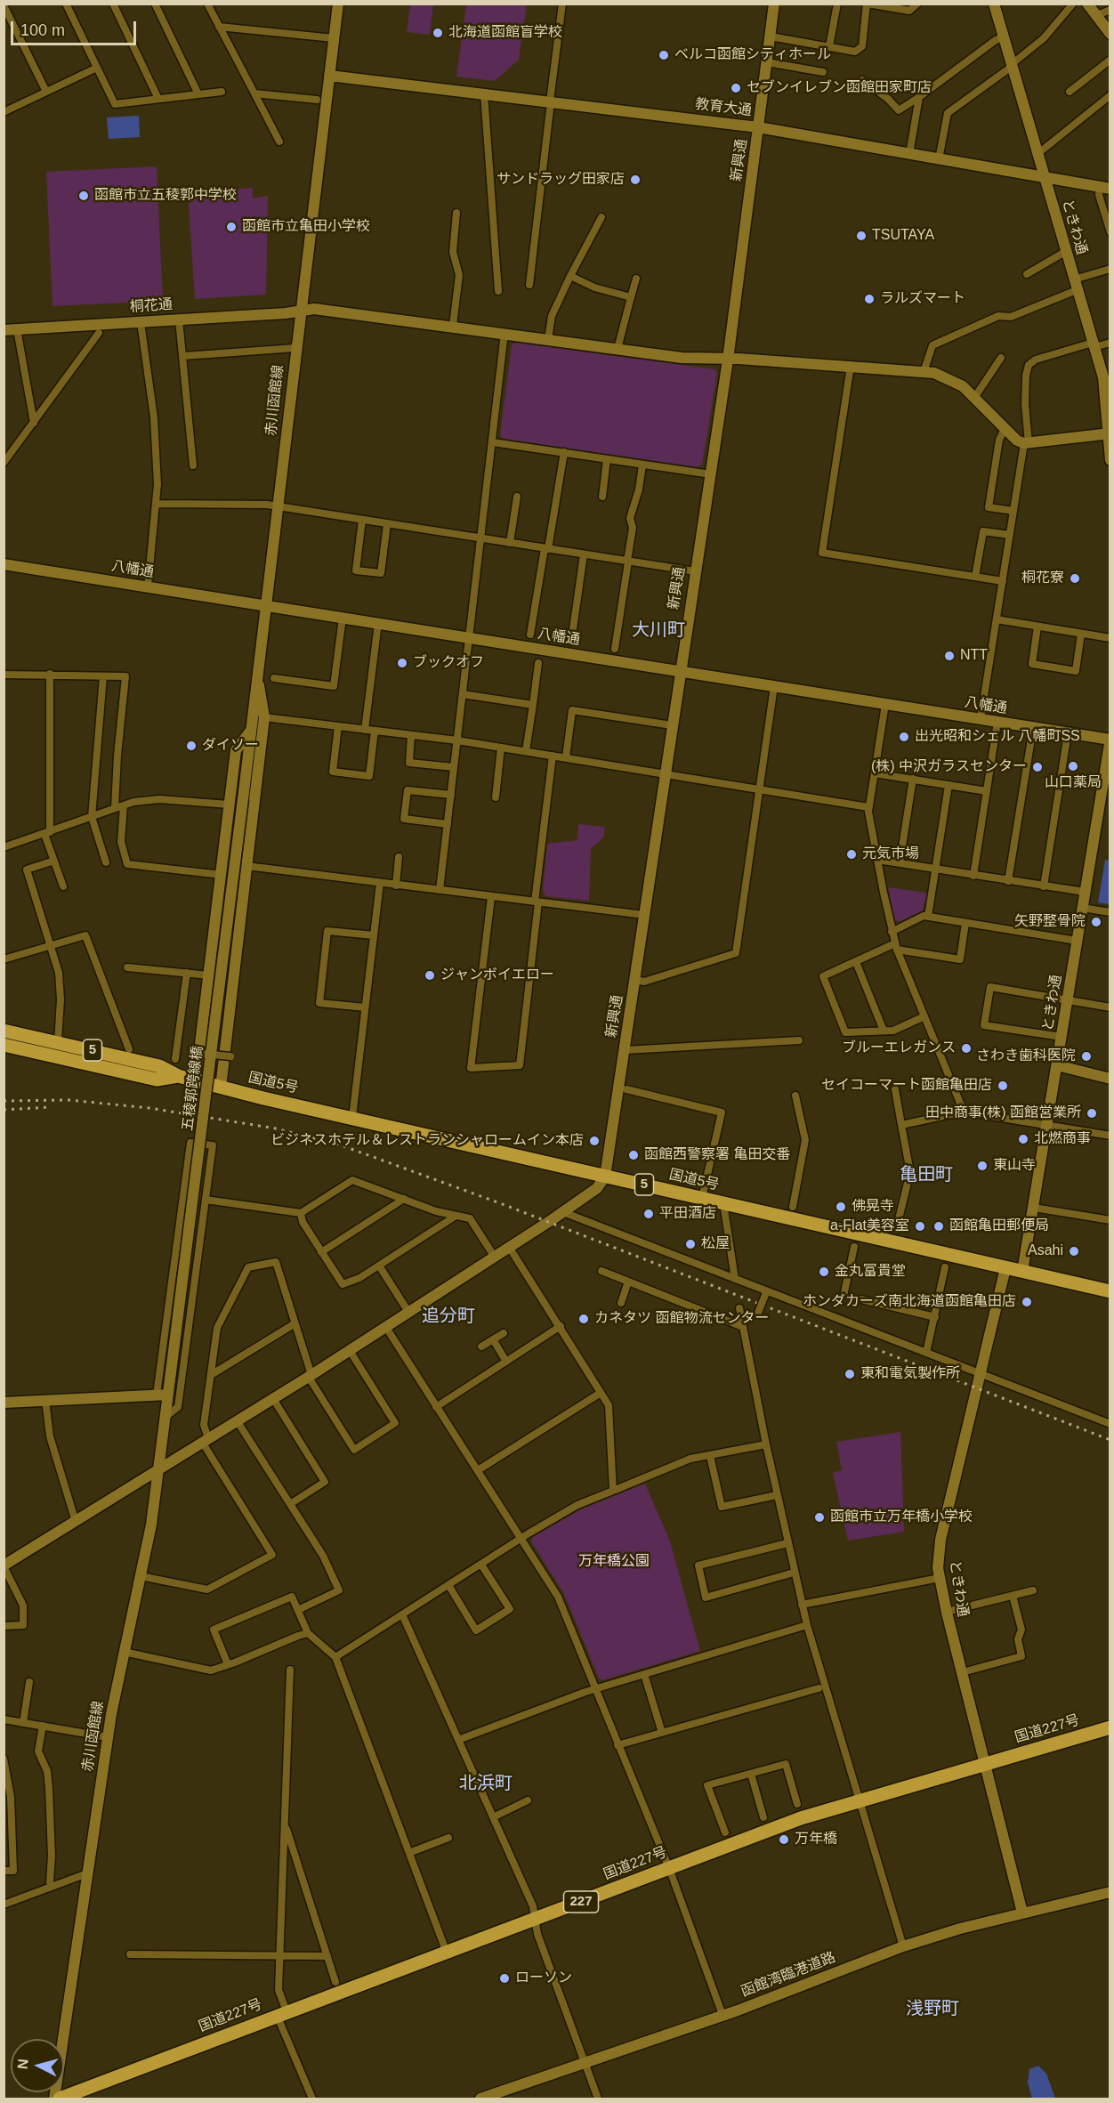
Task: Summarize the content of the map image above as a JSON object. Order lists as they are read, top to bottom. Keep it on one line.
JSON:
{"streets":{"highway":["5","国道5号","国道227号","227"],"street":["教育大通","新興通","ときわ通","桐花通","赤川函館線","八幡通","五稜郭跨線橋","函館湾臨港道路"]},"crossings":[["教育大通","新興通"],["教育大通","ときわ通"],["教育大通","赤川函館線"],["新興通","桐花通"],["新興通","八幡通"],["新興通","国道5号"],["ときわ通","八幡通"],["ときわ通","国道5号"],["ときわ通","国道227号"],["ときわ通","函館湾臨港道路"],["桐花通","赤川函館線"],["赤川函館線","八幡通"],["赤川函館線","五稜郭跨線橋"]],"districts":["大川町","亀田町","追分町","北浜町","浅野町"],"parks":["万年橋公園"],"places":["北海道函館盲学校","ベルコ函館シティホール","セブンイレブン函館田家町店","サンドラッグ田家店","函館市立五稜郭中学校","函館市立亀田小学校","TSUTAYA","ラルズマート","桐花寮","NTT","ブックオフ","出光昭和シェル 八幡町SS","ダイソー","山口薬局","(株) 中沢ガラスセンター","元気市場","矢野整骨院","ジャンボイエロー","ブルーエレガンス","さわき歯科医院","セイコーマート函館亀田店","田中商事(株) 函館営業所","北燃商事","ビジネスホテル＆レストランシャロームイン本店","函館西警察署 亀田交番","東山寺","佛晃寺","平田酒店","a-Flat美容室","函館亀田郵便局","松屋","Asahi","金丸富貴堂","ホンダカーズ南北海道函館亀田店","カネタツ 函館物流センター","東和電気製作所","函館市立万年橋小学校","万年橋","ローソン"],"scale_bar":"100 m","north":"left"}
